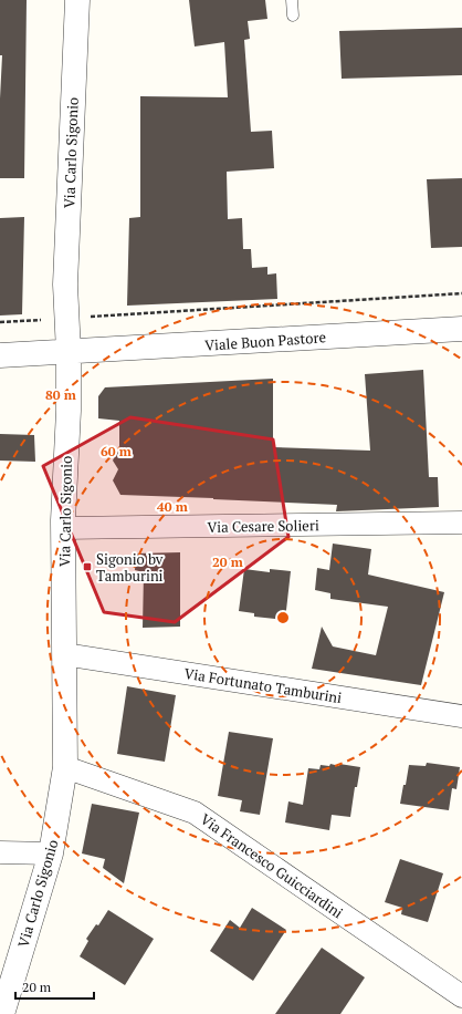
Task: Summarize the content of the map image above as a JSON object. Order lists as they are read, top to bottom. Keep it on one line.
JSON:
{"streets":{"street":["Via Carlo Sigonio","Viale Buon Pastore","Via Cesare Solieri","Via Fortunato Tamburini","Via Francesco Guicciardini"]},"crossings":[["Via Carlo Sigonio","Viale Buon Pastore"],["Via Carlo Sigonio","Via Cesare Solieri"],["Via Carlo Sigonio","Via Fortunato Tamburini"],["Via Carlo Sigonio","Via Francesco Guicciardini"]],"places":{"transit":["Sigonio bv Tamburini"]},"scale_bar":"20 m","rings":["80 m","60 m","40 m","20 m"]}
